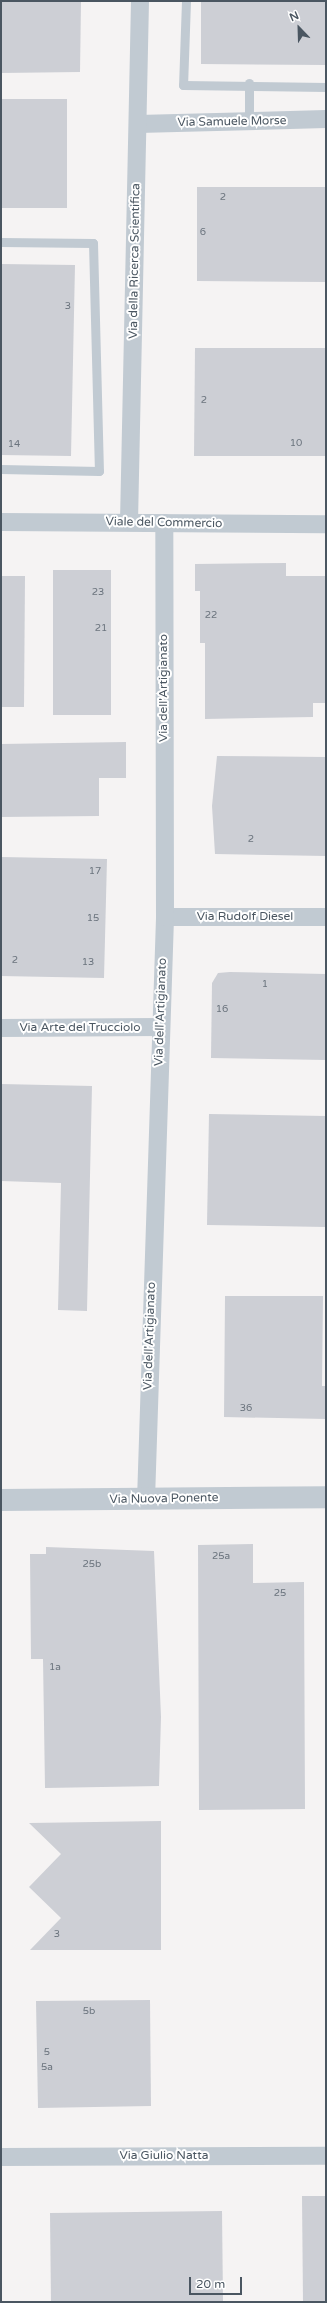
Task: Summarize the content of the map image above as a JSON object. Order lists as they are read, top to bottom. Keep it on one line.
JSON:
{"streets":{"street":["Via Samuele Morse","Via della Ricerca Scientifica","Viale del Commercio","Via dell'Artigianato","Via Rudolf Diesel","Via Arte del Trucciolo","Via Nuova Ponente","Via Giulio Natta"]},"crossings":[["Via Samuele Morse","Via della Ricerca Scientifica"],["Via della Ricerca Scientifica","Viale del Commercio"],["Viale del Commercio","Via dell'Artigianato"],["Via dell'Artigianato","Via Rudolf Diesel"],["Via dell'Artigianato","Via Arte del Trucciolo"],["Via dell'Artigianato","Via Nuova Ponente"]],"house_numbers":["2","6","3","2","10","14","23","22","21","2","17","15","2","13","1","16","36","25a","25b","25","1a","3","5b","5","5a"],"scale_bar":"20 m","north":"top left"}
